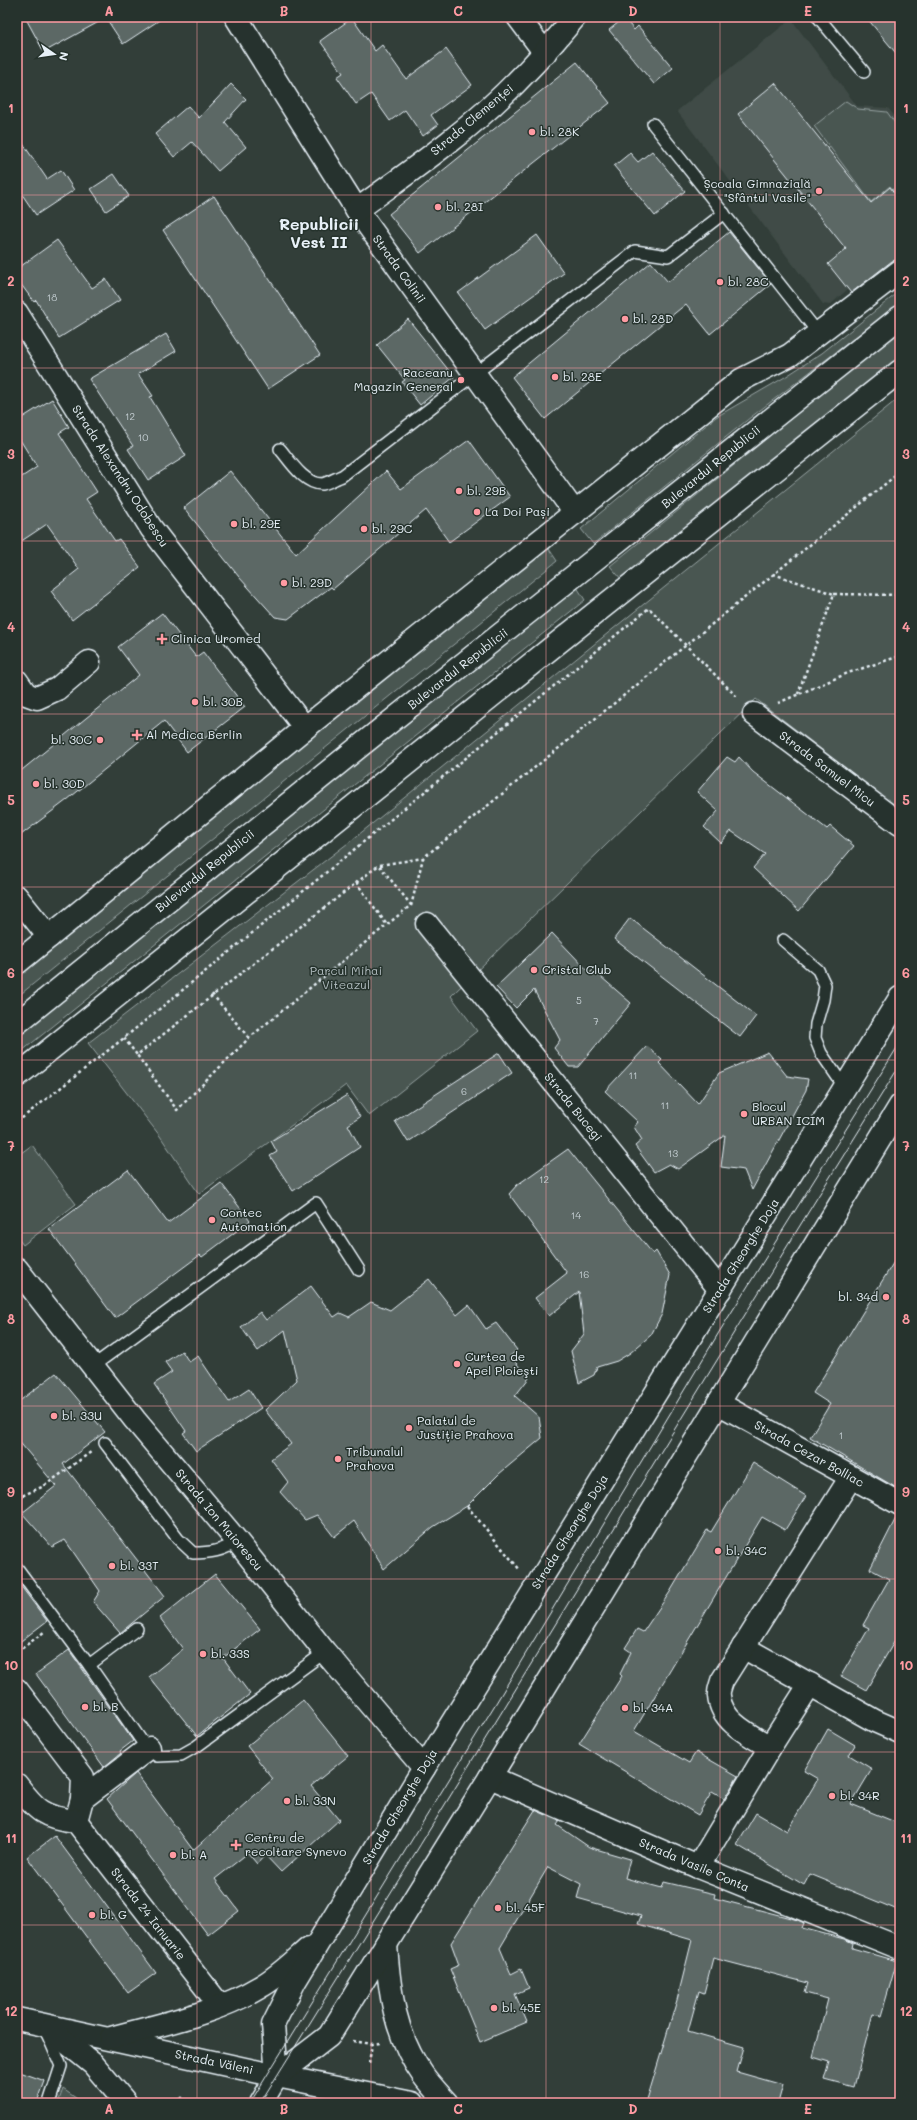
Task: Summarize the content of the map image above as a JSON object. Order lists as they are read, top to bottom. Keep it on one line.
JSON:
{"streets":{"main road":["Strada Clemenței","Strada Colinii","Bulevardul Republicii","Strada Alexandru Odobescu","Strada Samuel Micu","Strada Bucegi","Strada Gheorghe Doja","Strada Cezar Bolliac","Strada Ion Maiorescu","Strada Vasile Conta","Strada 24 Ianuarie","Strada Văleni"]},"crossings":[["Strada Clemenței","Strada Colinii"],["Strada Bucegi","Strada Gheorghe Doja"],["Strada Gheorghe Doja","Strada Ion Maiorescu"],["Strada Gheorghe Doja","Strada Văleni"]],"districts":["Republicii Vest II"],"parks":["Parcul Mihai Viteazul"],"places":{"other":["bl. 28K","Școala Gimnazială \"Sfântul Vasile\"","bl. 28I","bl. 28C","bl. 28D","bl. 28E","Raceanu Magazin General","bl. 29B","La Doi Pași","bl. 29E","bl. 29C","bl. 29D","bl. 30B","bl. 30C","bl. 30D","Cristal Club","Blocul URBAN ICIM","Contec Automation","bl. 34d","Curtea de Apel Ploieşti","bl. 33U","Palatul de Justiție Prahova","Tribunalul Prahova","bl. 34C","bl. 33T","bl. 33S","bl. B","bl. 34A","bl. 34R","bl. 33N","bl. A","bl. 45F","bl. G","bl. 45E"],"health":["Clinica Uromed","Al Medica Berlin","Centru de recoltare Synevo"]},"house_numbers":["18","12","10","5","7","11","6","11","13","12","14","16","1"],"north":"right","grid":{"columns":["A","B","C","D","E"],"rows":["1","2","3","4","5","6","7","8","9","10","11","12"]}}
